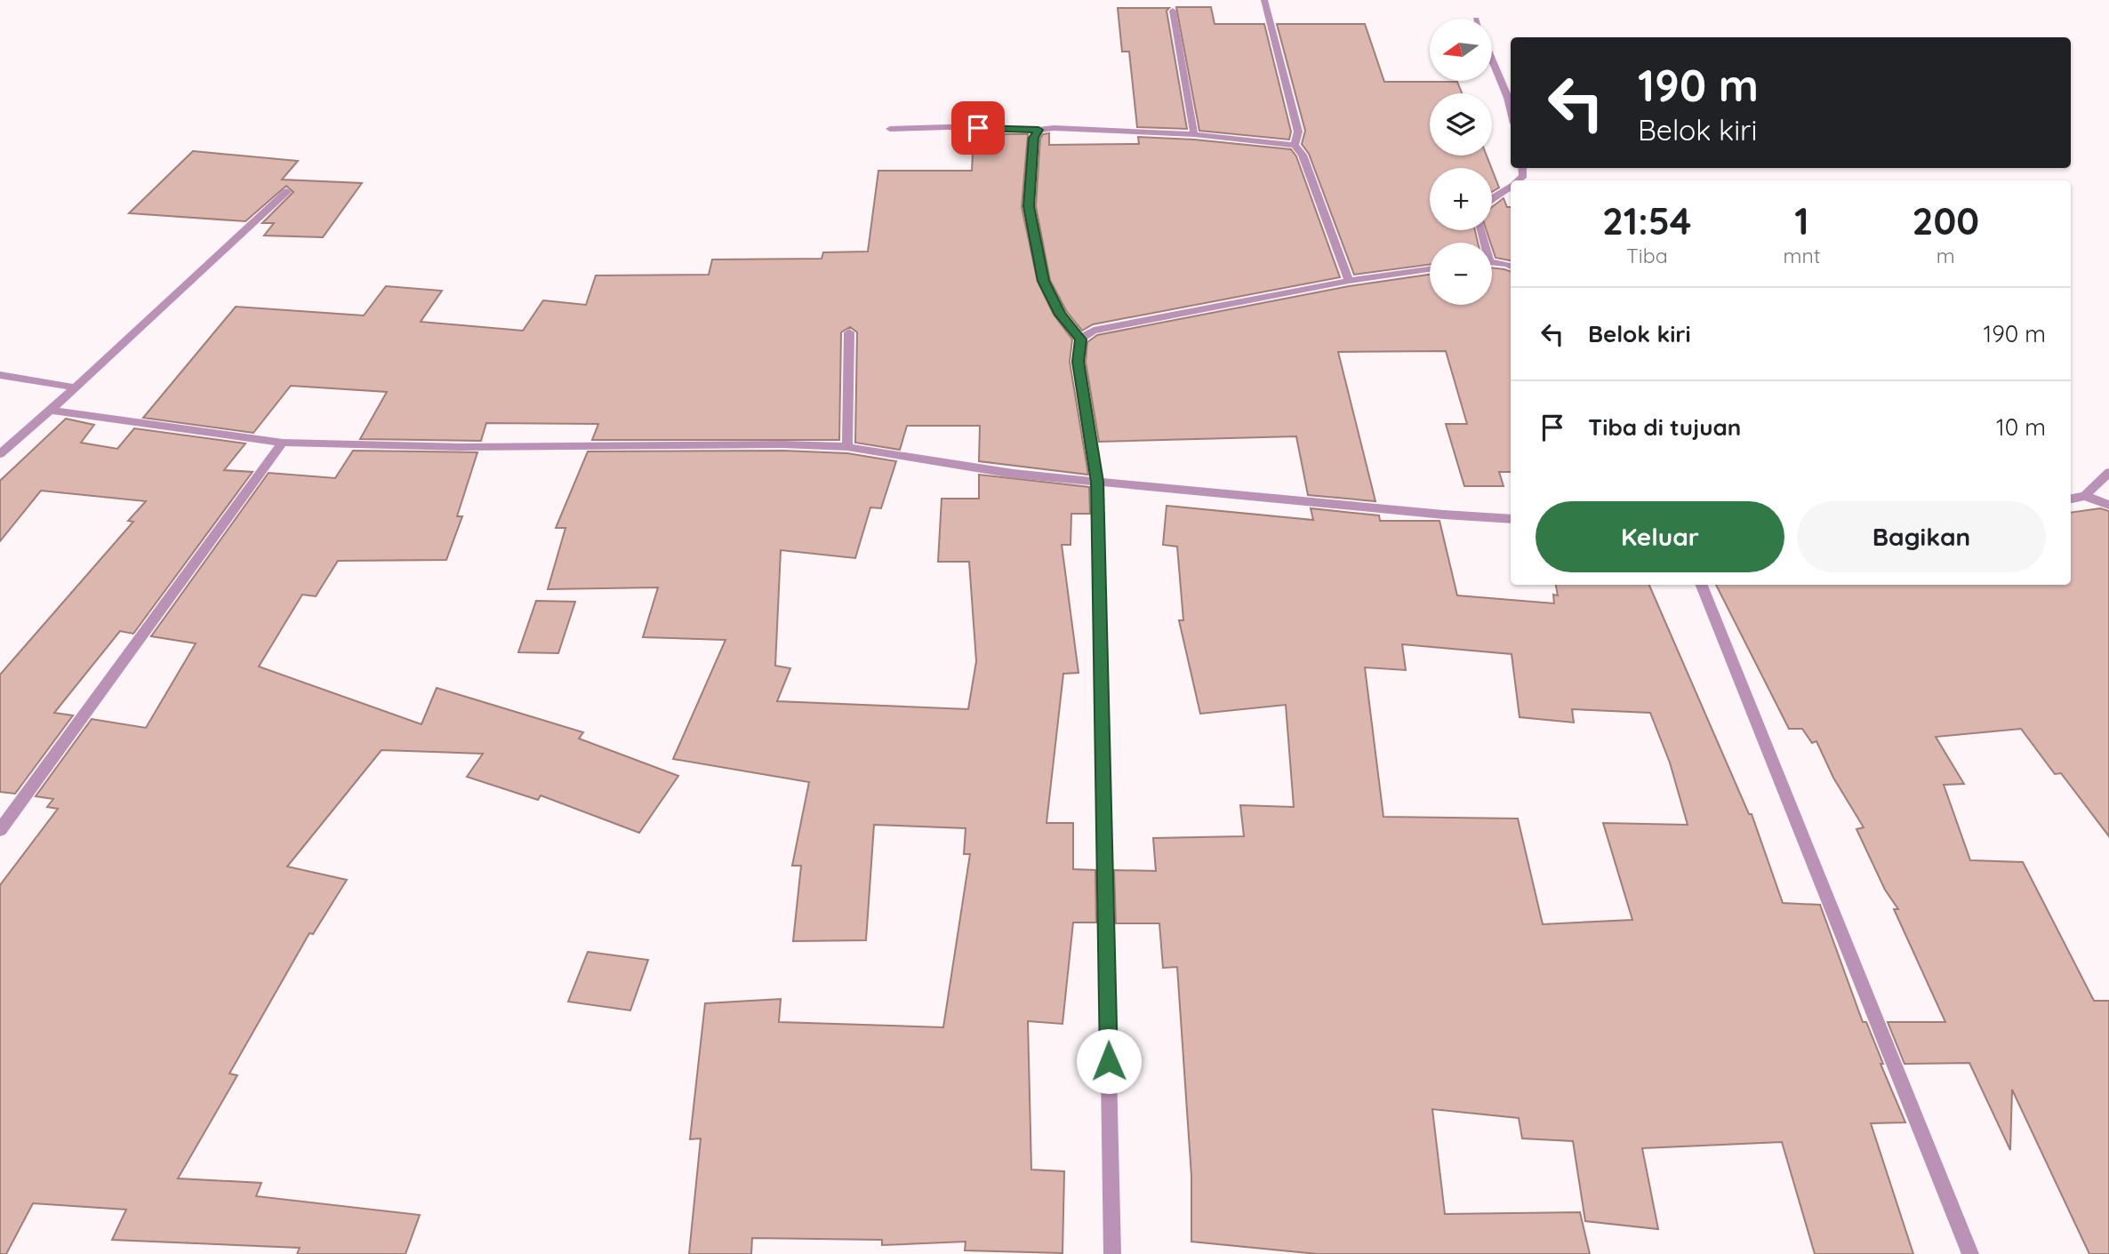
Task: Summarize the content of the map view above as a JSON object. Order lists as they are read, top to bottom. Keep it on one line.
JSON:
{"north":"left","page":{"map_buttons":["+","−"],"turn":["190 m","Belok kiri"],"eta":["21:54","Tiba","1","mnt","200","m"],"list":[{"name":"Belok kiri","value":"190 m"},{"name":"Tiba di tujuan","value":"10 m"}],"buttons":["Keluar","Bagikan"]}}
